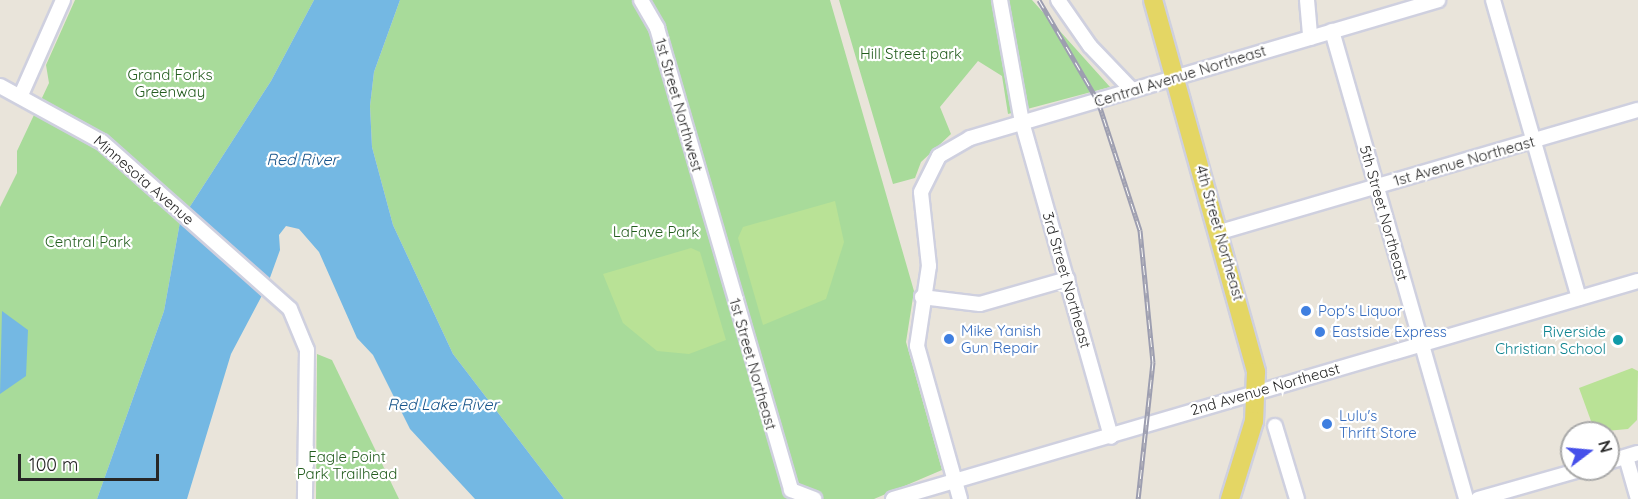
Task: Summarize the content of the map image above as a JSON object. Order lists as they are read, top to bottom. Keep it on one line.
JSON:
{"streets":{"main road":["4th Street Northeast"],"street":["Central Avenue Northeast","1st Street Northwest","1st Avenue Northeast","Minnesota Avenue","5th Street Northeast","3rd Street Northeast","1st Street Northeast","2nd Avenue Northeast"]},"crossings":[["Central Avenue Northeast","5th Street Northeast"],["Central Avenue Northeast","4th Street Northeast"],["Central Avenue Northeast","3rd Street Northeast"],["1st Street Northwest","1st Street Northeast"],["1st Avenue Northeast","5th Street Northeast"],["1st Avenue Northeast","4th Street Northeast"],["5th Street Northeast","2nd Avenue Northeast"],["4th Street Northeast","2nd Avenue Northeast"],["3rd Street Northeast","2nd Avenue Northeast"]],"water":["Red River","Red Lake River"],"parks":["Hill Street park","Grand Forks Greenway","LaFave Park","Central Park","Eagle Point Park Trailhead"],"places":["Pop's Liquor","Eastside Express","Mike Yanish Gun Repair","Riverside Christian School","Lulu's Thrift Store"],"scale_bar":"100 m","north":"right"}
